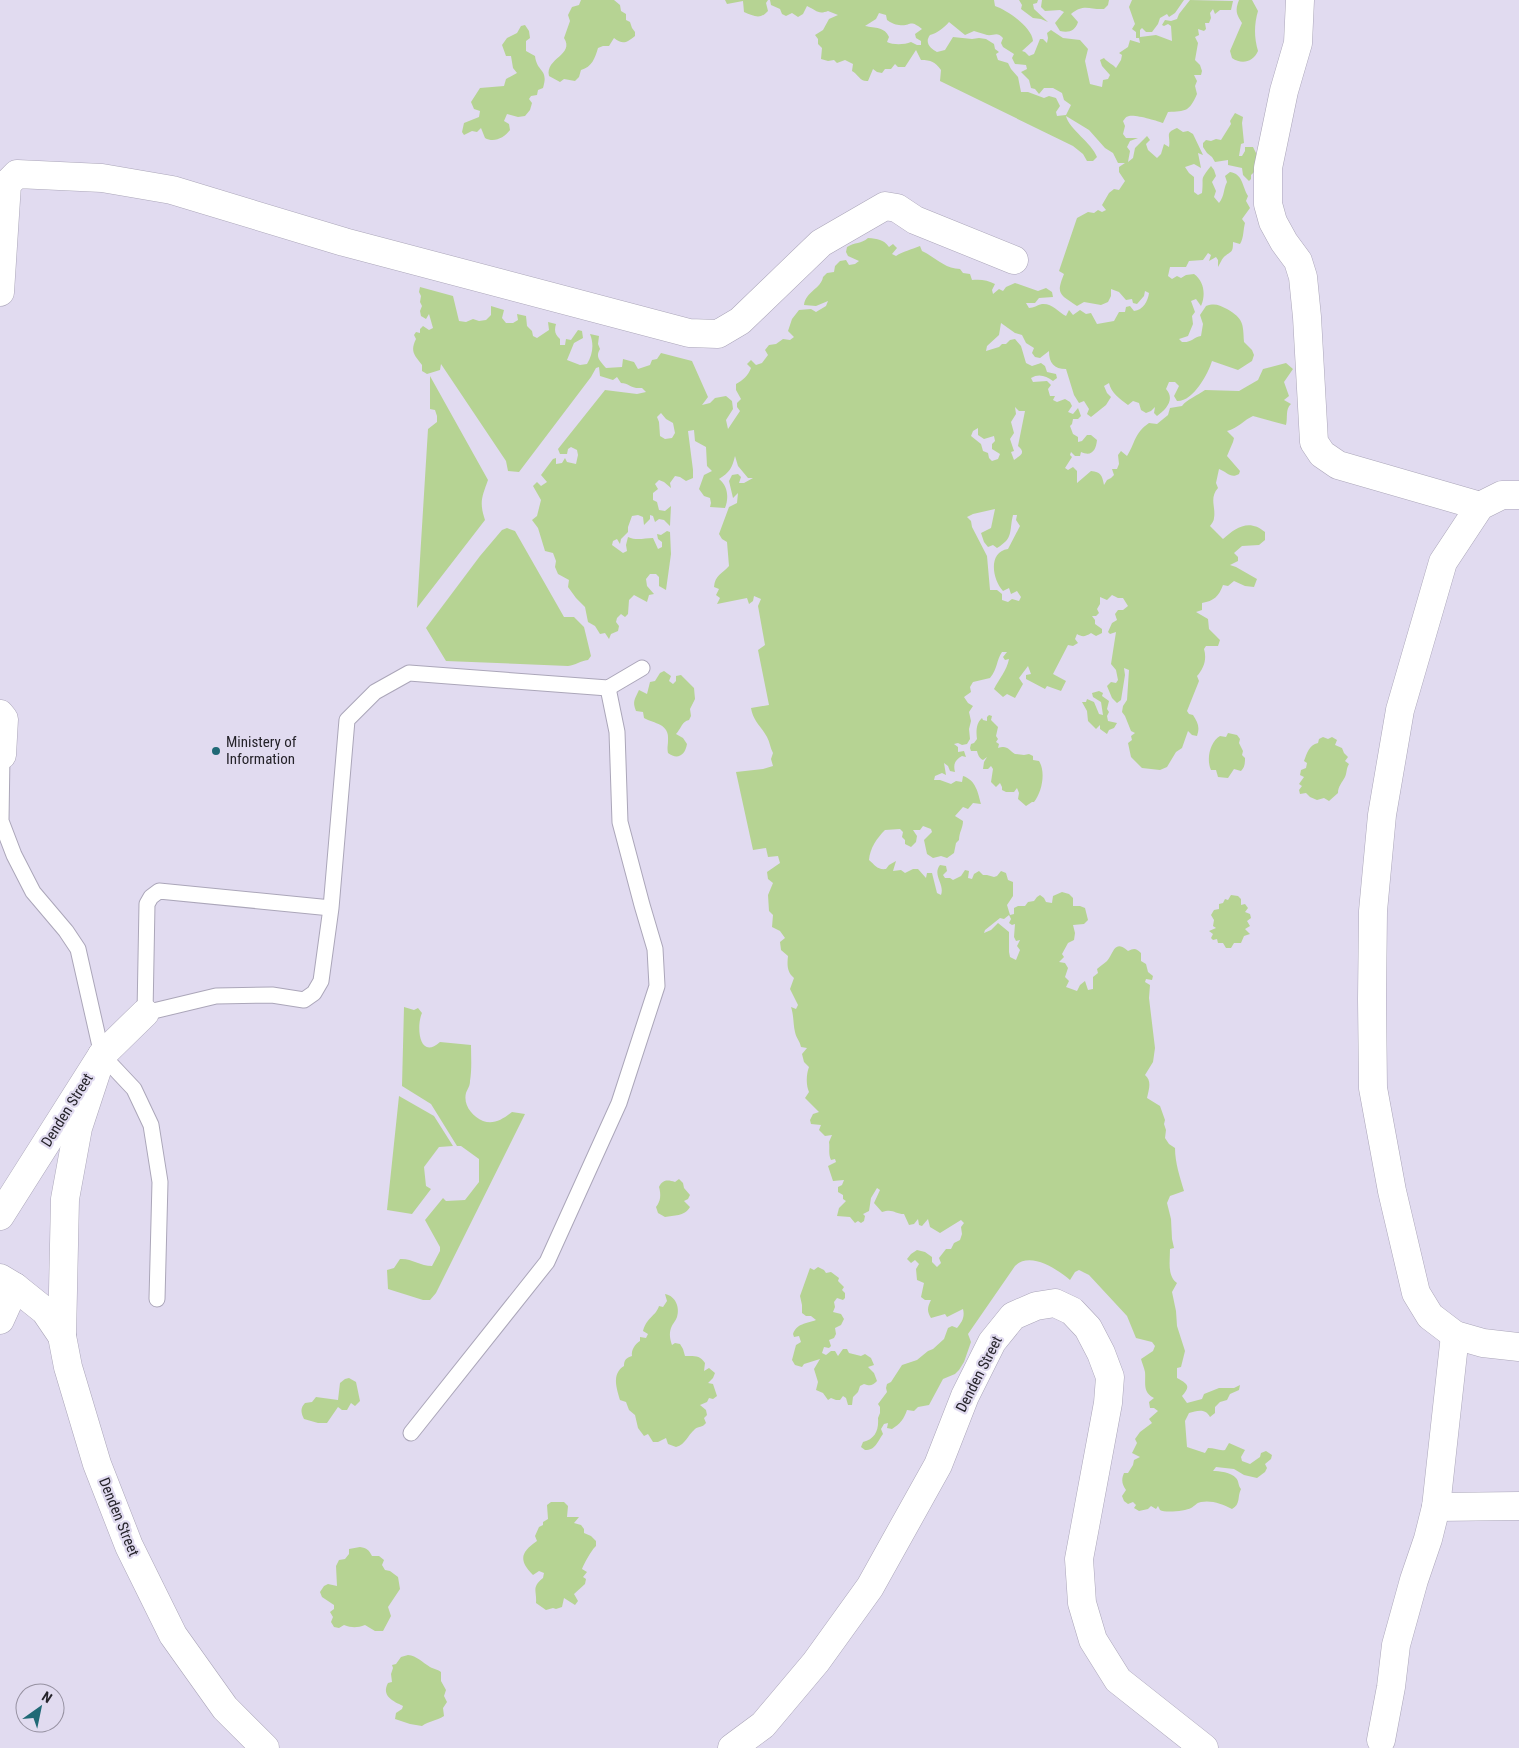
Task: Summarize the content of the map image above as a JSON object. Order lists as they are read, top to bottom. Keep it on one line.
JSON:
{"streets":{"street":["Denden Street"]},"places":["Ministery of Information"],"north":"top right"}
